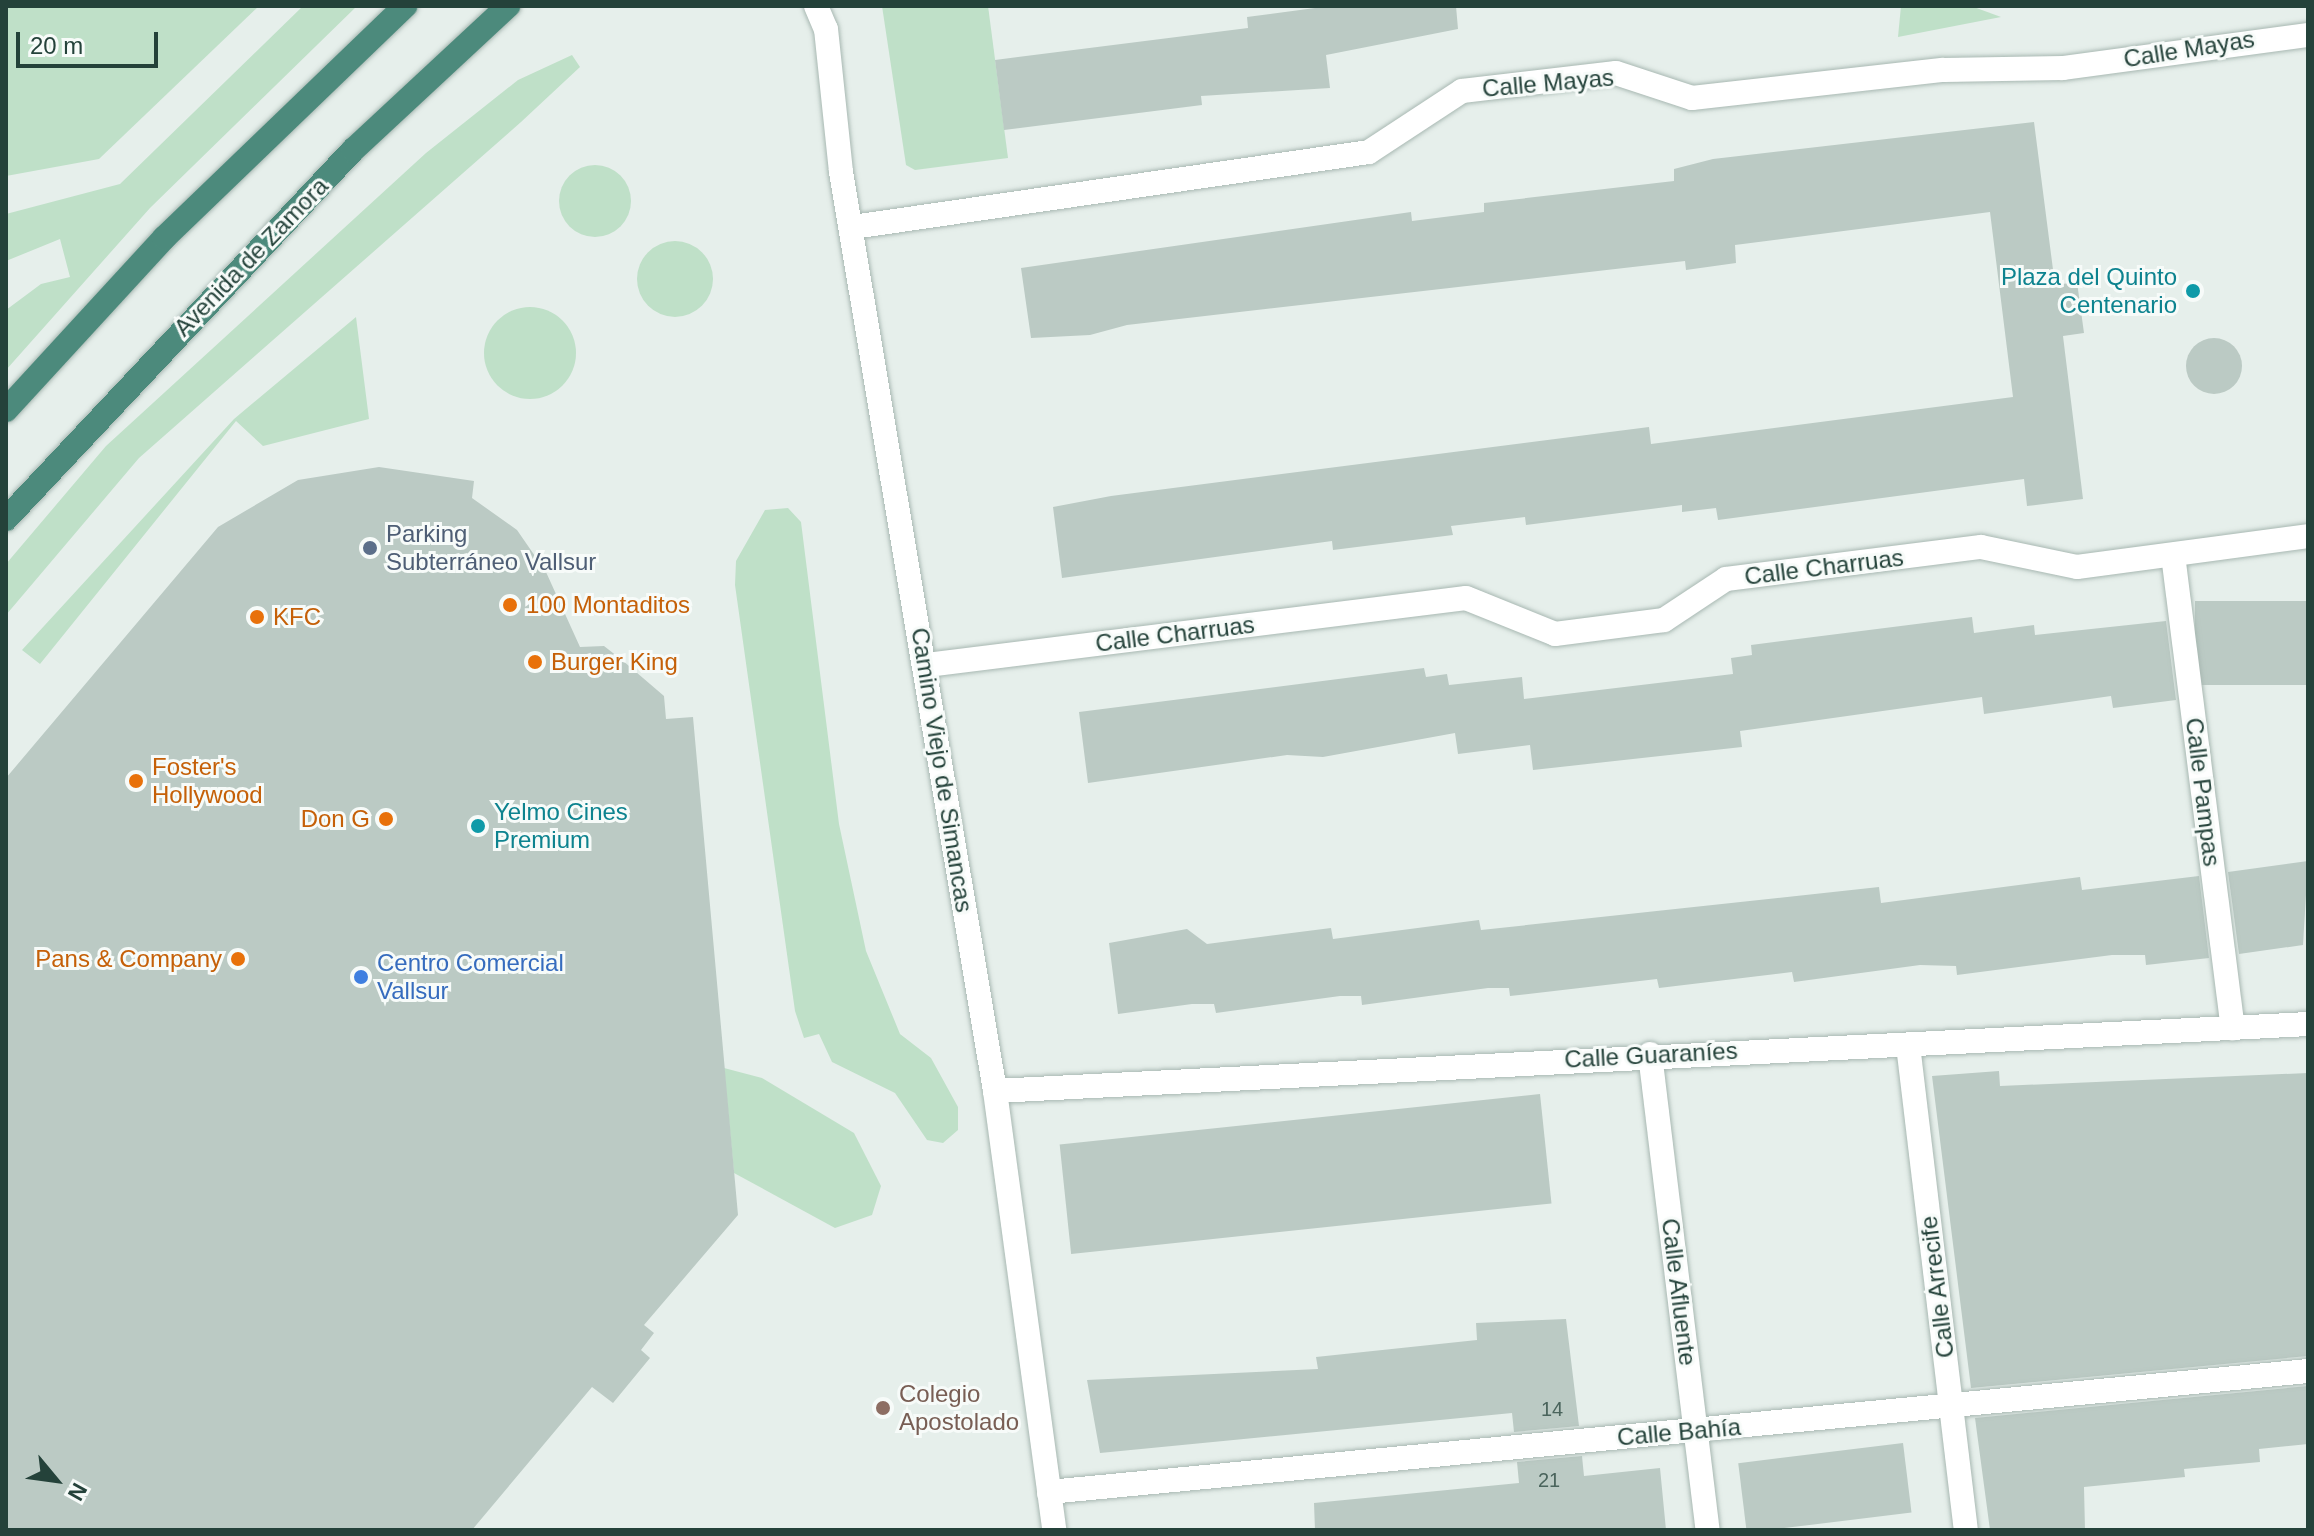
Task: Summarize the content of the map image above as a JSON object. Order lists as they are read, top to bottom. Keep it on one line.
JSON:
{"streets":{"highway":["Avenida de Zamora"],"street":["Calle Mayas","Calle Charruas","Camino Viejo de Simancas","Calle Pampas","Calle Guaraníes","Calle Arrecife","Calle Afluente","Calle Bahía"]},"crossings":[["Calle Mayas","Camino Viejo de Simancas"],["Calle Charruas","Camino Viejo de Simancas"],["Calle Charruas","Calle Pampas"],["Camino Viejo de Simancas","Calle Guaraníes"],["Camino Viejo de Simancas","Calle Bahía"],["Calle Pampas","Calle Guaraníes"],["Calle Guaraníes","Calle Arrecife"],["Calle Guaraníes","Calle Afluente"],["Calle Arrecife","Calle Bahía"],["Calle Afluente","Calle Bahía"]],"places":["Plaza del Quinto Centenario","Parking Subterráneo Vallsur","100 Montaditos","KFC","Burger King","Foster's Hollywood","Don G","Yelmo Cines Premium","Pans & Company","Centro Comercial Vallsur","Colegio Apostolado"],"house_numbers":["14","21"],"scale_bar":"20 m","north":"bottom right"}
